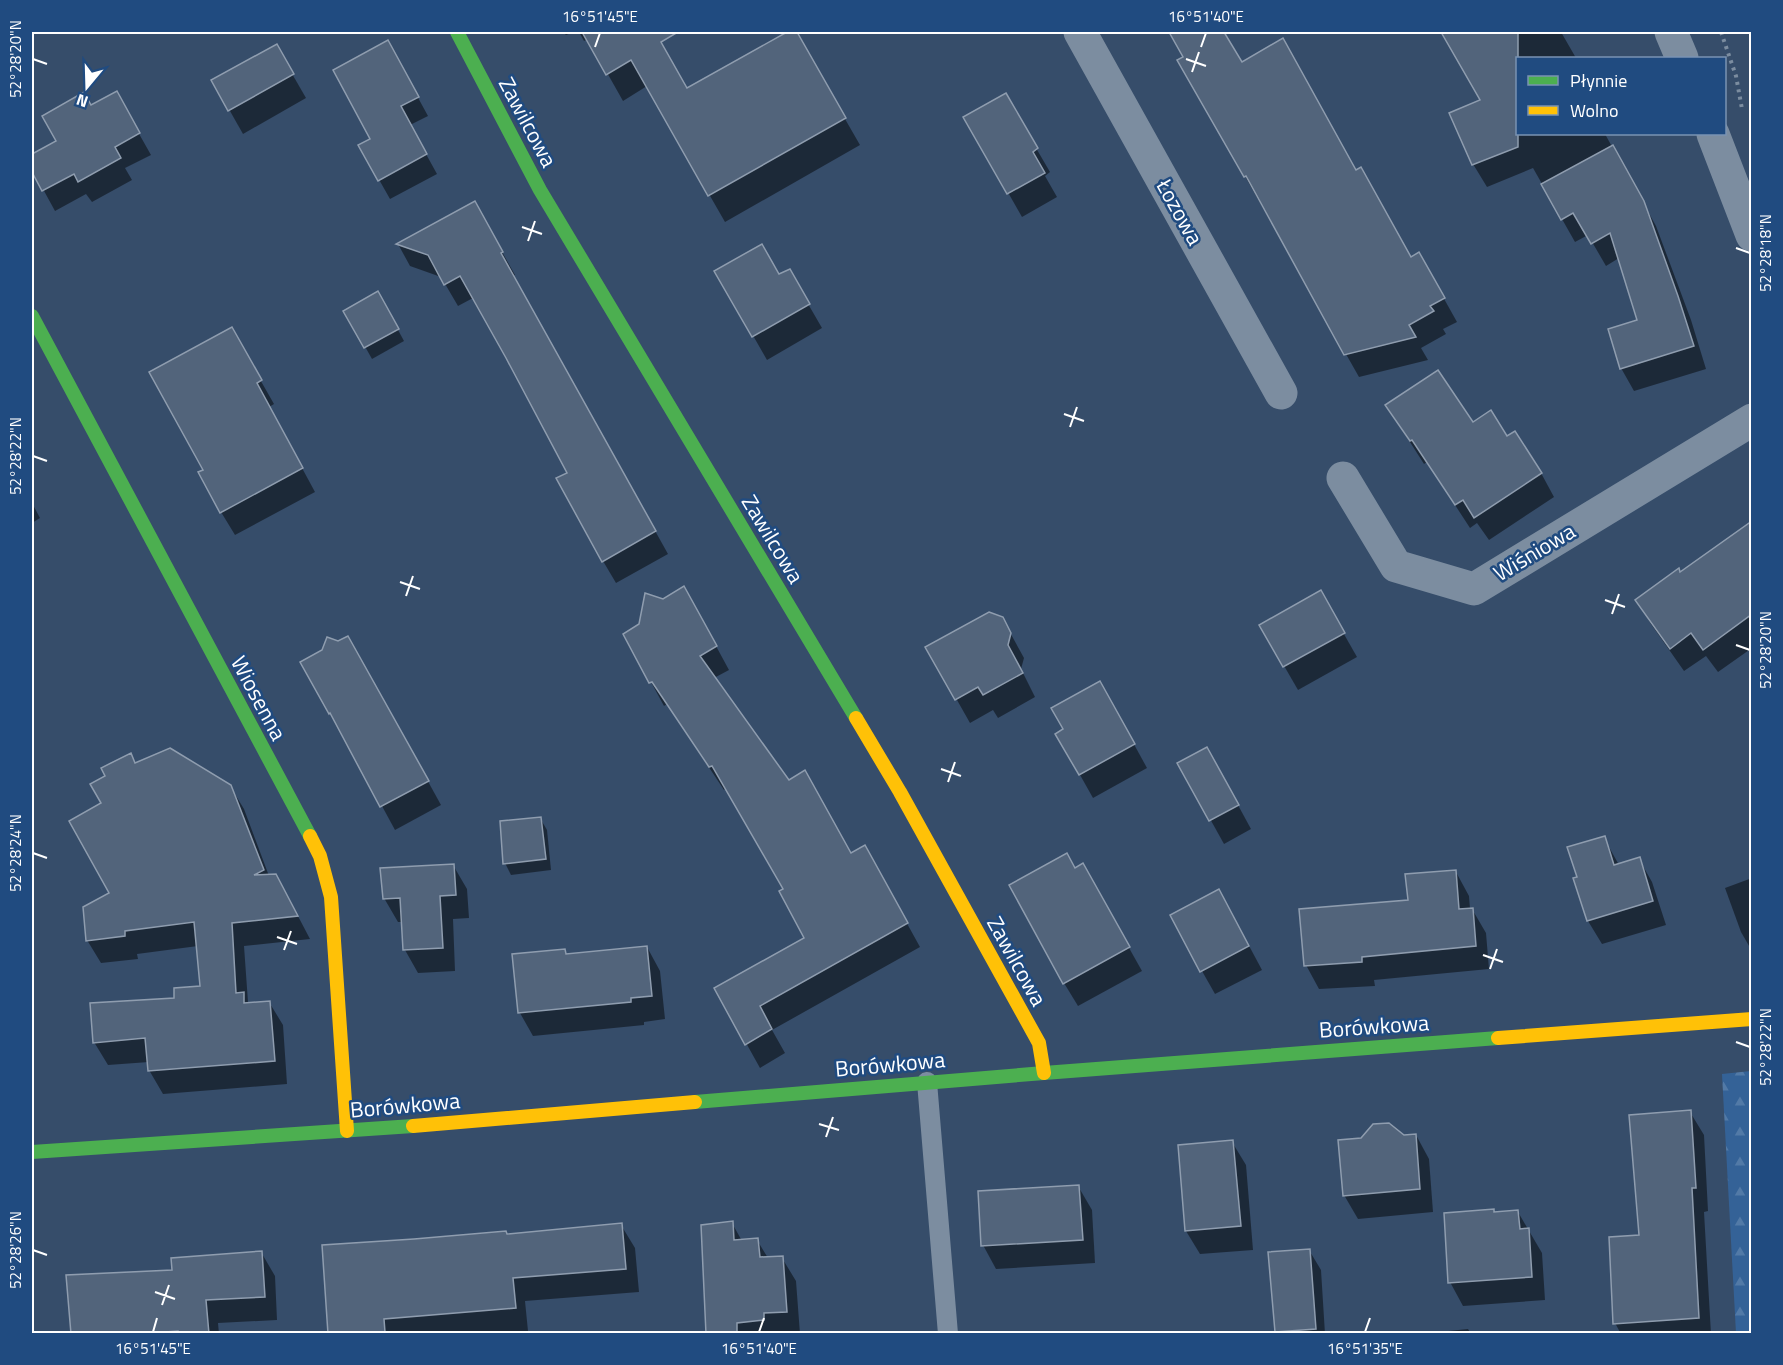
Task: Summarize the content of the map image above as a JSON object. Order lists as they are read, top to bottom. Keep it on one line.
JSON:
{"streets":{"street":["Zawilcowa","Łozowa","Wiśniowa","Wiosenna","Borówkowa"]},"crossings":[["Zawilcowa","Borówkowa"],["Wiosenna","Borówkowa"]],"legend":["Płynnie","Wolno"],"north":"bottom","coordinates":["16°51'45\"E","16°51'40\"E","52°28'20\"N","52°28'18\"N","52°28'22\"N","52°28'24\"N","52°28'26\"N","16°51'35\"E"]}
